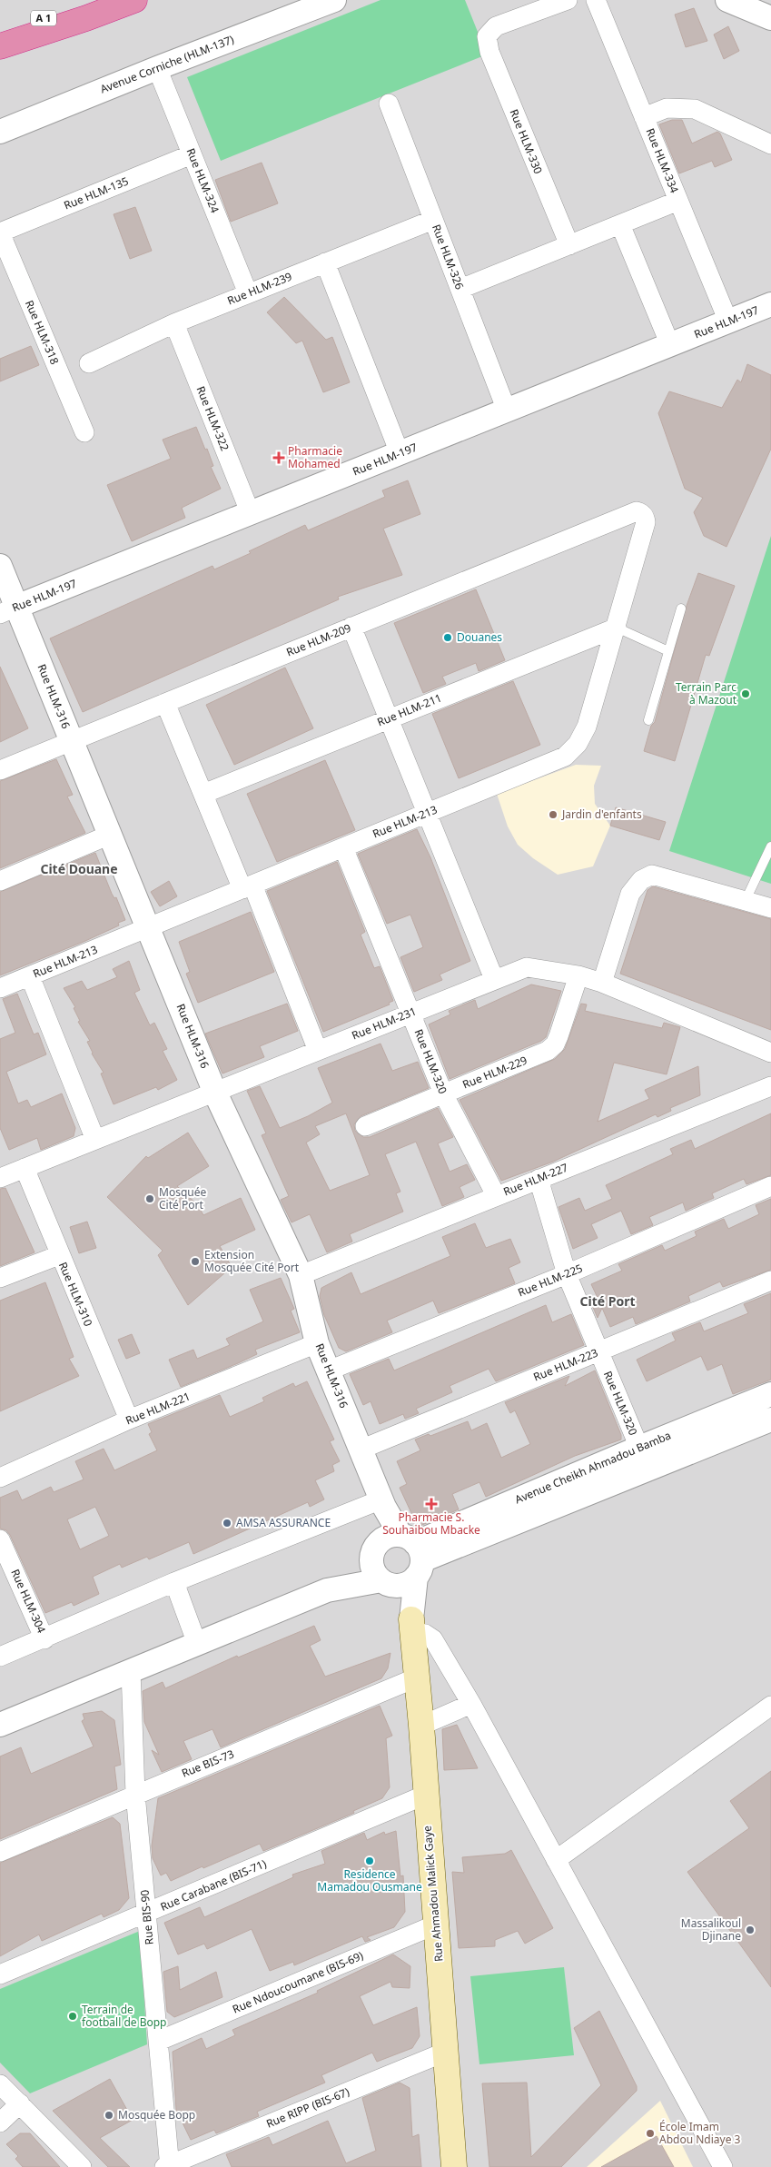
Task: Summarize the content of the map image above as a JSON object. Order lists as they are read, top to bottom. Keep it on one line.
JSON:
{"streets":{"highway":["A 1"],"main road":["Rue Ahmadou Malick Gaye"],"street":["Avenue Corniche (HLM-137)","Rue HLM-330","Rue HLM-334","Rue HLM-324","Rue HLM-135","Rue HLM-326","Rue HLM-239","Rue HLM-197","Rue HLM-318","Rue HLM-322","Rue HLM-209","Rue HLM-316","Rue HLM-211","Rue HLM-213","Rue HLM-231","Rue HLM-320","Rue HLM-229","Rue HLM-227","Rue HLM-225","Rue HLM-310","Rue HLM-223","Rue HLM-221","Avenue Cheikh Ahmadou Bamba","Rue HLM-304","Rue BIS-73","Rue Carabane (BIS-71)","Rue BIS-90","Rue Ndoucoumane (BIS-69)","Rue RIPP (BIS-67)"]},"crossings":[["Avenue Corniche (HLM-137)","Rue HLM-324"],["Rue HLM-334","Rue HLM-197"],["Rue HLM-324","Rue HLM-135"],["Rue HLM-324","Rue HLM-239"],["Rue HLM-135","Rue HLM-318"],["Rue HLM-326","Rue HLM-239"],["Rue HLM-326","Rue HLM-197"],["Rue HLM-239","Rue HLM-322"],["Rue HLM-197","Rue HLM-322"],["Rue HLM-197","Rue HLM-316"],["Rue HLM-209","Rue HLM-316"],["Rue HLM-209","Rue HLM-213"],["Rue HLM-316","Rue HLM-213"],["Rue HLM-316","Rue HLM-231"],["Rue HLM-316","Rue HLM-227"],["Rue HLM-316","Rue HLM-225"],["Rue HLM-316","Rue HLM-223"],["Rue HLM-316","Rue HLM-221"],["Rue HLM-316","Avenue Cheikh Ahmadou Bamba"],["Rue HLM-316","Rue Ahmadou Malick Gaye"],["Rue HLM-211","Rue HLM-213"],["Rue HLM-213","Rue HLM-320"],["Rue HLM-231","Rue HLM-320"],["Rue HLM-231","Rue HLM-229"],["Rue HLM-231","Rue HLM-310"],["Rue HLM-320","Rue HLM-229"],["Rue HLM-320","Rue HLM-227"],["Rue HLM-320","Rue HLM-225"],["Rue HLM-320","Rue HLM-223"],["Rue HLM-320","Avenue Cheikh Ahmadou Bamba"],["Rue HLM-310","Rue HLM-221"],["Avenue Cheikh Ahmadou Bamba","Rue Ahmadou Malick Gaye"],["Rue BIS-73","Rue Ahmadou Malick Gaye"],["Rue BIS-73","Rue BIS-90"],["Rue Carabane (BIS-71)","Rue Ahmadou Malick Gaye"],["Rue Carabane (BIS-71)","Rue BIS-90"],["Rue Ahmadou Malick Gaye","Rue Ndoucoumane (BIS-69)"],["Rue Ahmadou Malick Gaye","Rue RIPP (BIS-67)"],["Rue BIS-90","Rue Ndoucoumane (BIS-69)"],["Rue BIS-90","Rue RIPP (BIS-67)"]],"districts":["Cité Douane","Cité Port"],"places":{"health":["Pharmacie Mohamed","Pharmacie S. Souhaibou Mbacke"],"other":["Douanes","Terrain Parc à Mazout","Jardin d'enfants","Mosquée Cité Port","Extension Mosquée Cité Port","AMSA ASSURANCE","Residence Mamadou Ousmane","Massalikoul Djinane","Terrain de football de Bopp","Mosquée Bopp","École Imam Abdou Ndiaye 3"]}}
